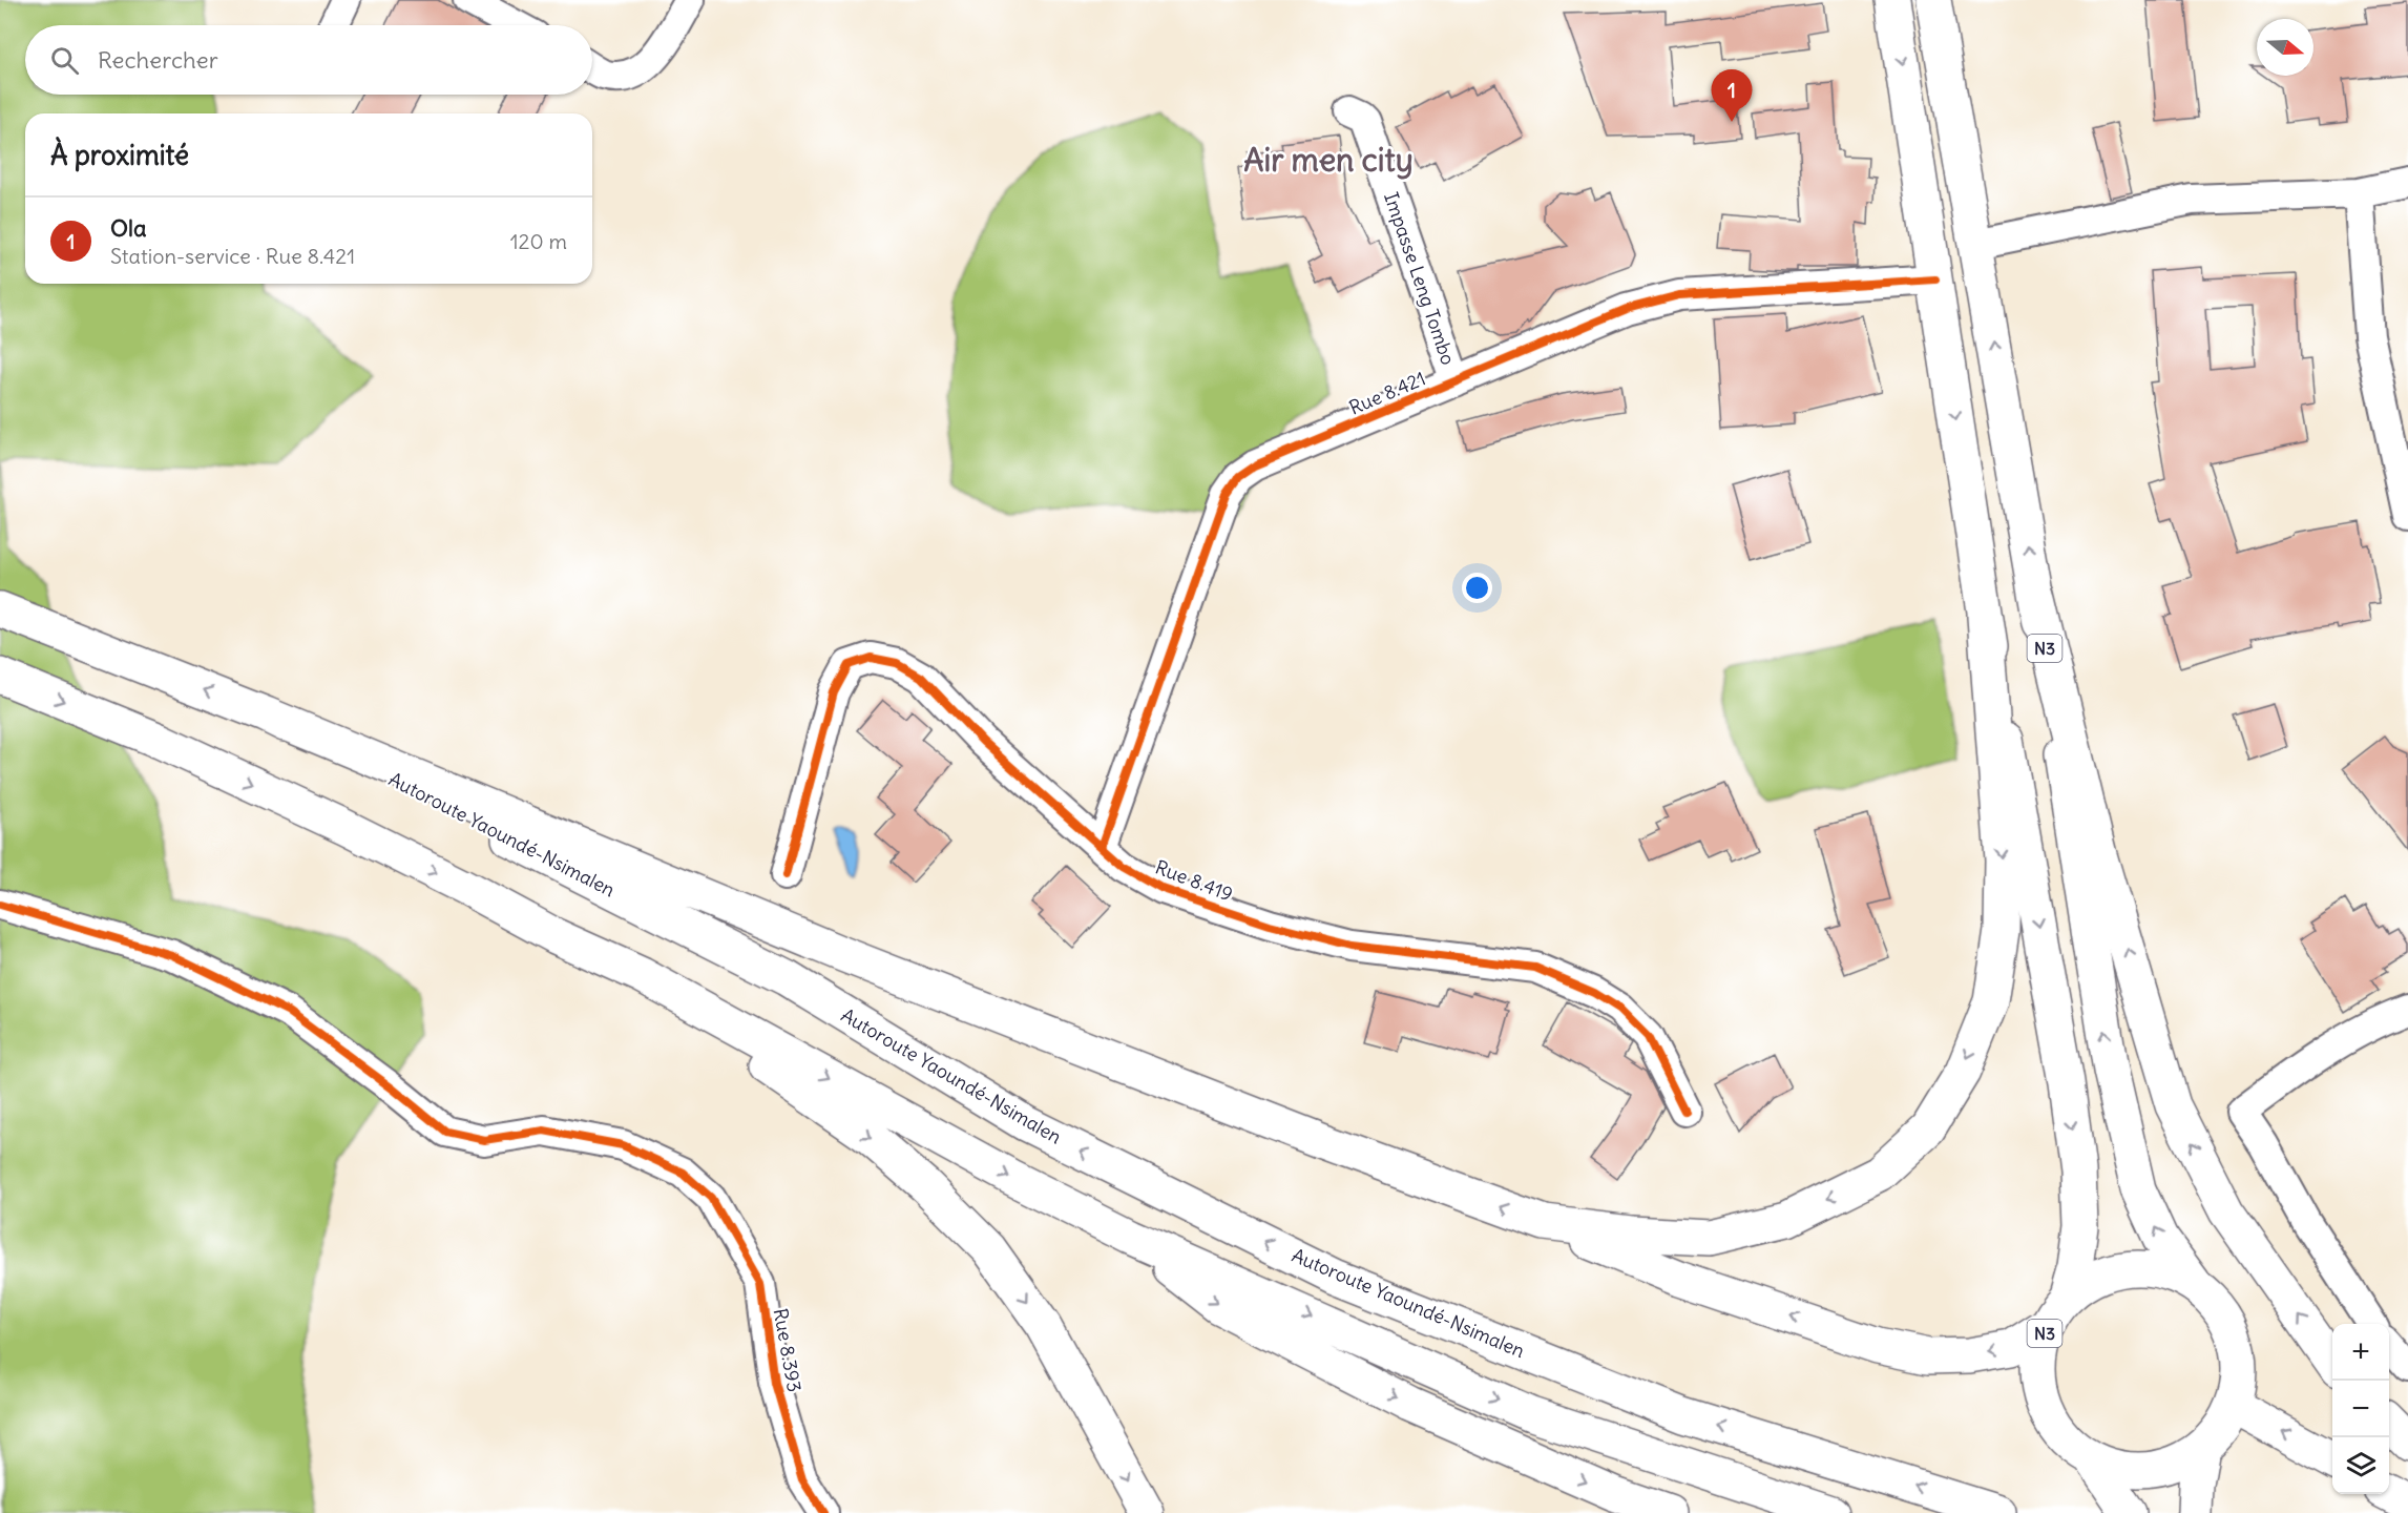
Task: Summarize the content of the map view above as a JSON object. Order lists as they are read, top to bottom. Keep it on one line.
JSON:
{"streets":{"highway":["N3","Autoroute Yaoundé-Nsimalen"],"street":["Impasse Leng Tombo","Rue 8.421","Rue 8.419","Rue 8.393"]},"crossings":[["Impasse Leng Tombo","Rue 8.421"],["Rue 8.421","N3"],["Rue 8.421","Rue 8.419"]],"districts":["Air men city"],"north":"right","page":{"search":"Rechercher","pins":"1","heading":"À proximité","list":[{"mark":"1","name":"Ola","note":"Station-service · Rue 8.421","value":"120 m"}],"map_buttons":["+","−"]}}
